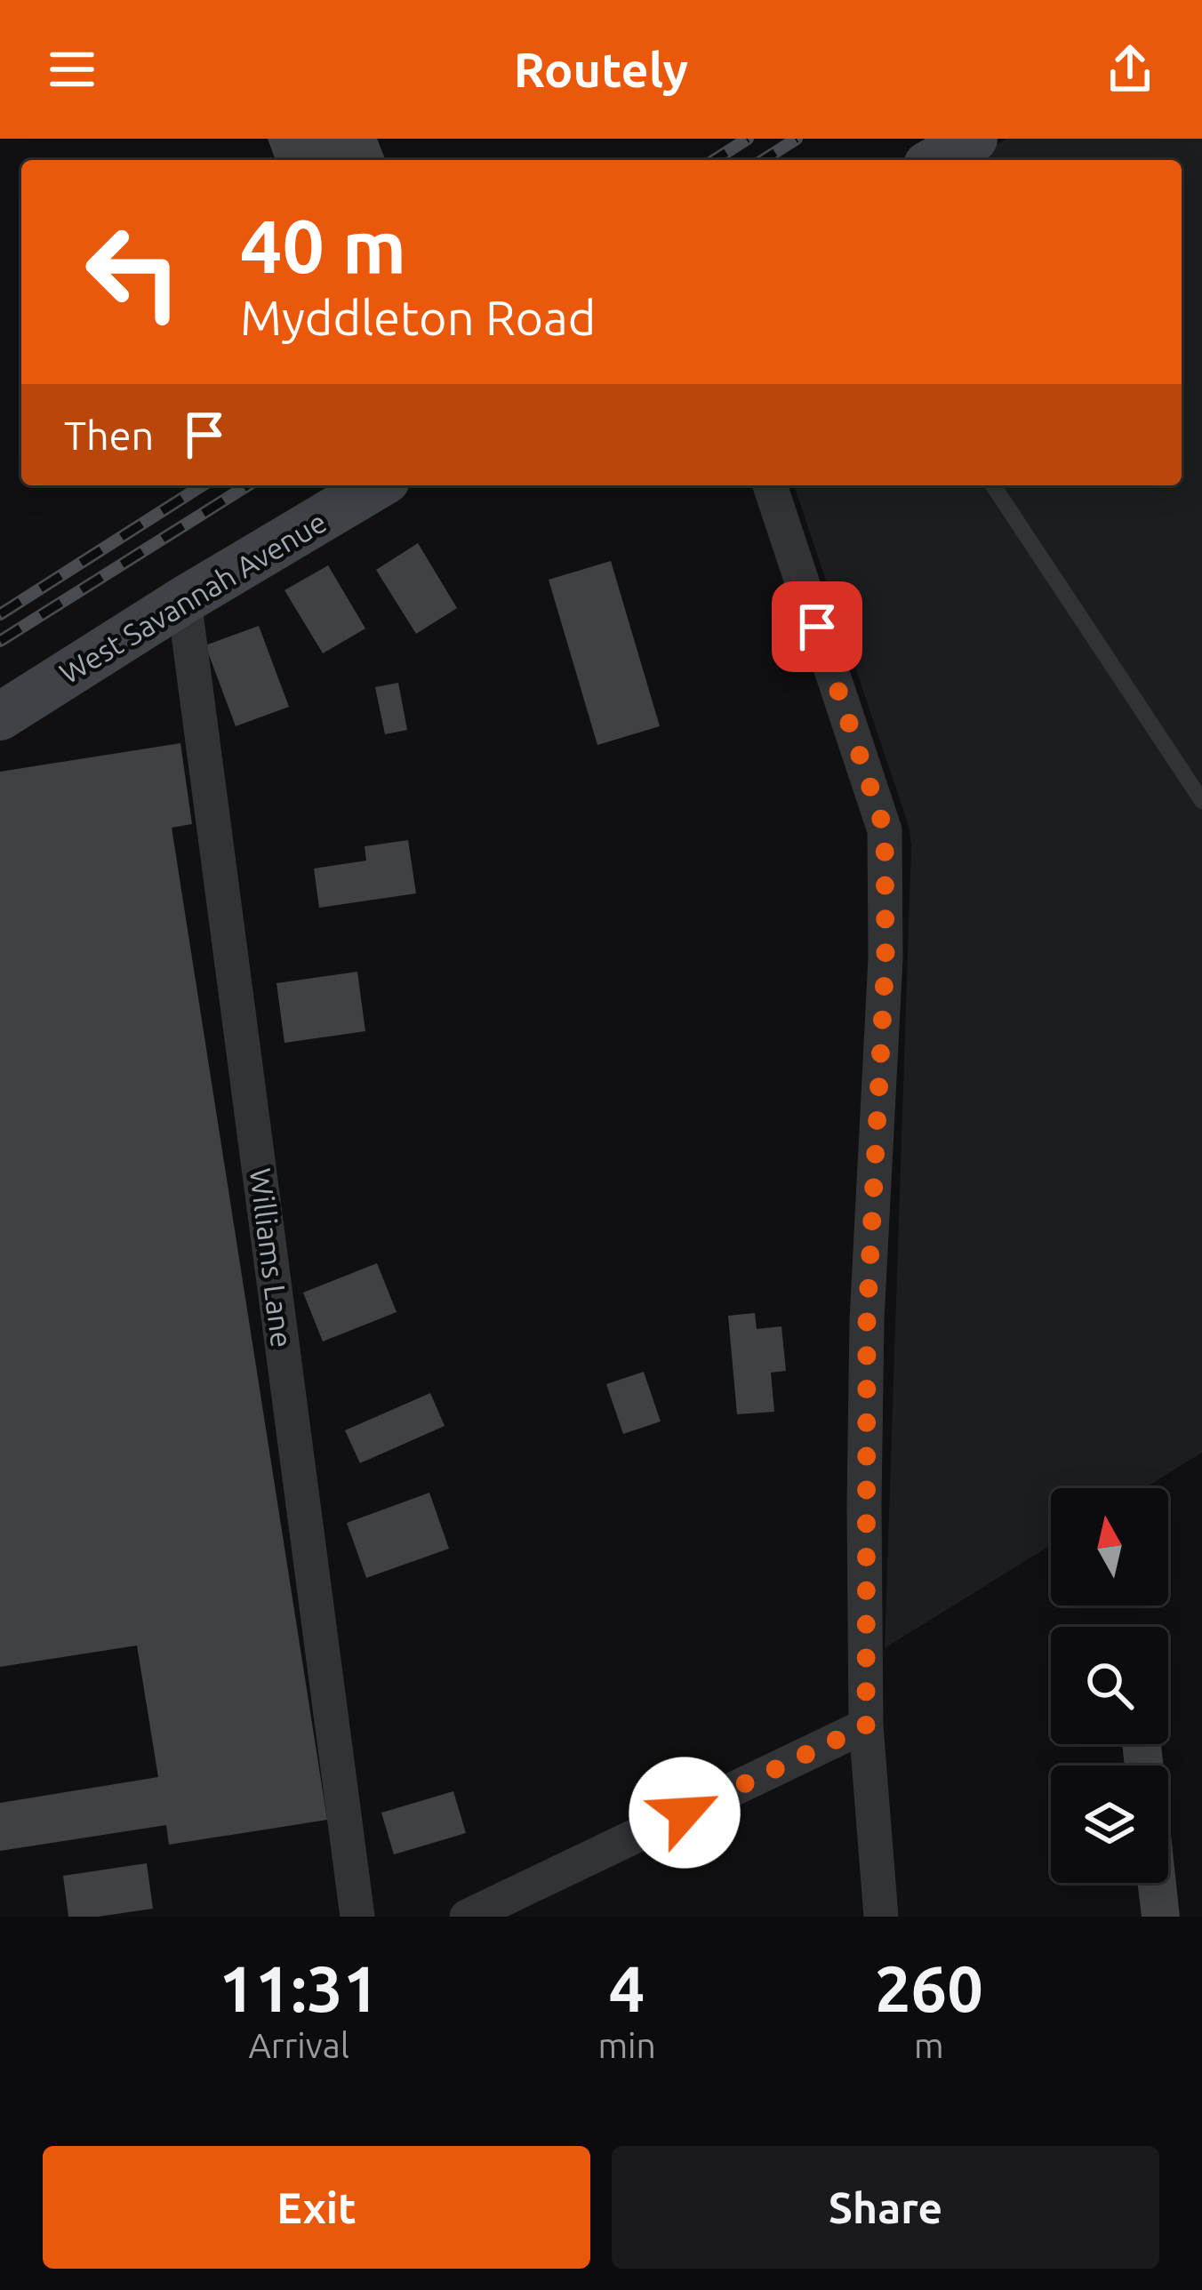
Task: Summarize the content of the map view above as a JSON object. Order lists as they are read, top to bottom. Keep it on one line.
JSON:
{"streets":{"street":["West Savannah Avenue","Williams Lane"]},"crossings":[["West Savannah Avenue","Williams Lane"]],"north":"top","page":{"header":"Routely","turn":["40 m","Myddleton Road"],"then":"Then","eta":["11:31","Arrival","4","min","260","m"],"buttons":["Exit","Share"]}}
